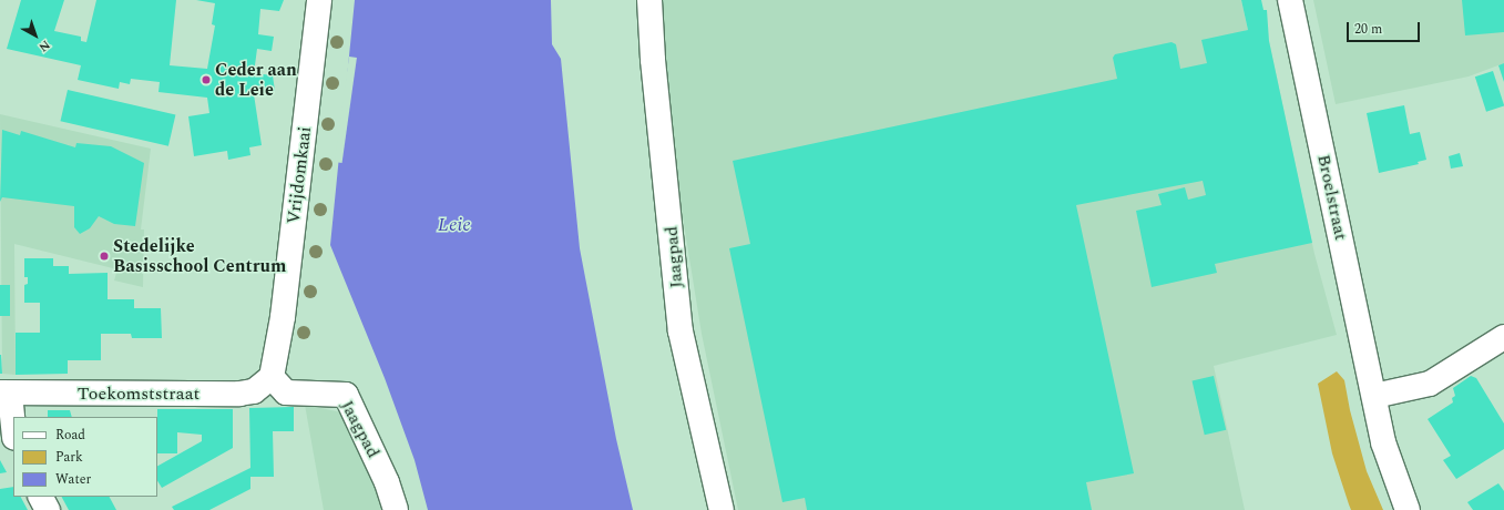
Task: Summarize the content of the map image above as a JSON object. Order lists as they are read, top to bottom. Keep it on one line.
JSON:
{"streets":{"street":["Vrijdomkaai","Broelstraat","Jaagpad","Toekomststraat"]},"crossings":[["Vrijdomkaai","Jaagpad"],["Vrijdomkaai","Toekomststraat"],["Jaagpad","Toekomststraat"]],"water":["Leie"],"places":["Ceder aan de Leie","Stedelijke Basisschool Centrum"],"legend":["Road","Park","Water"],"scale_bar":"20 m","north":"bottom right"}
